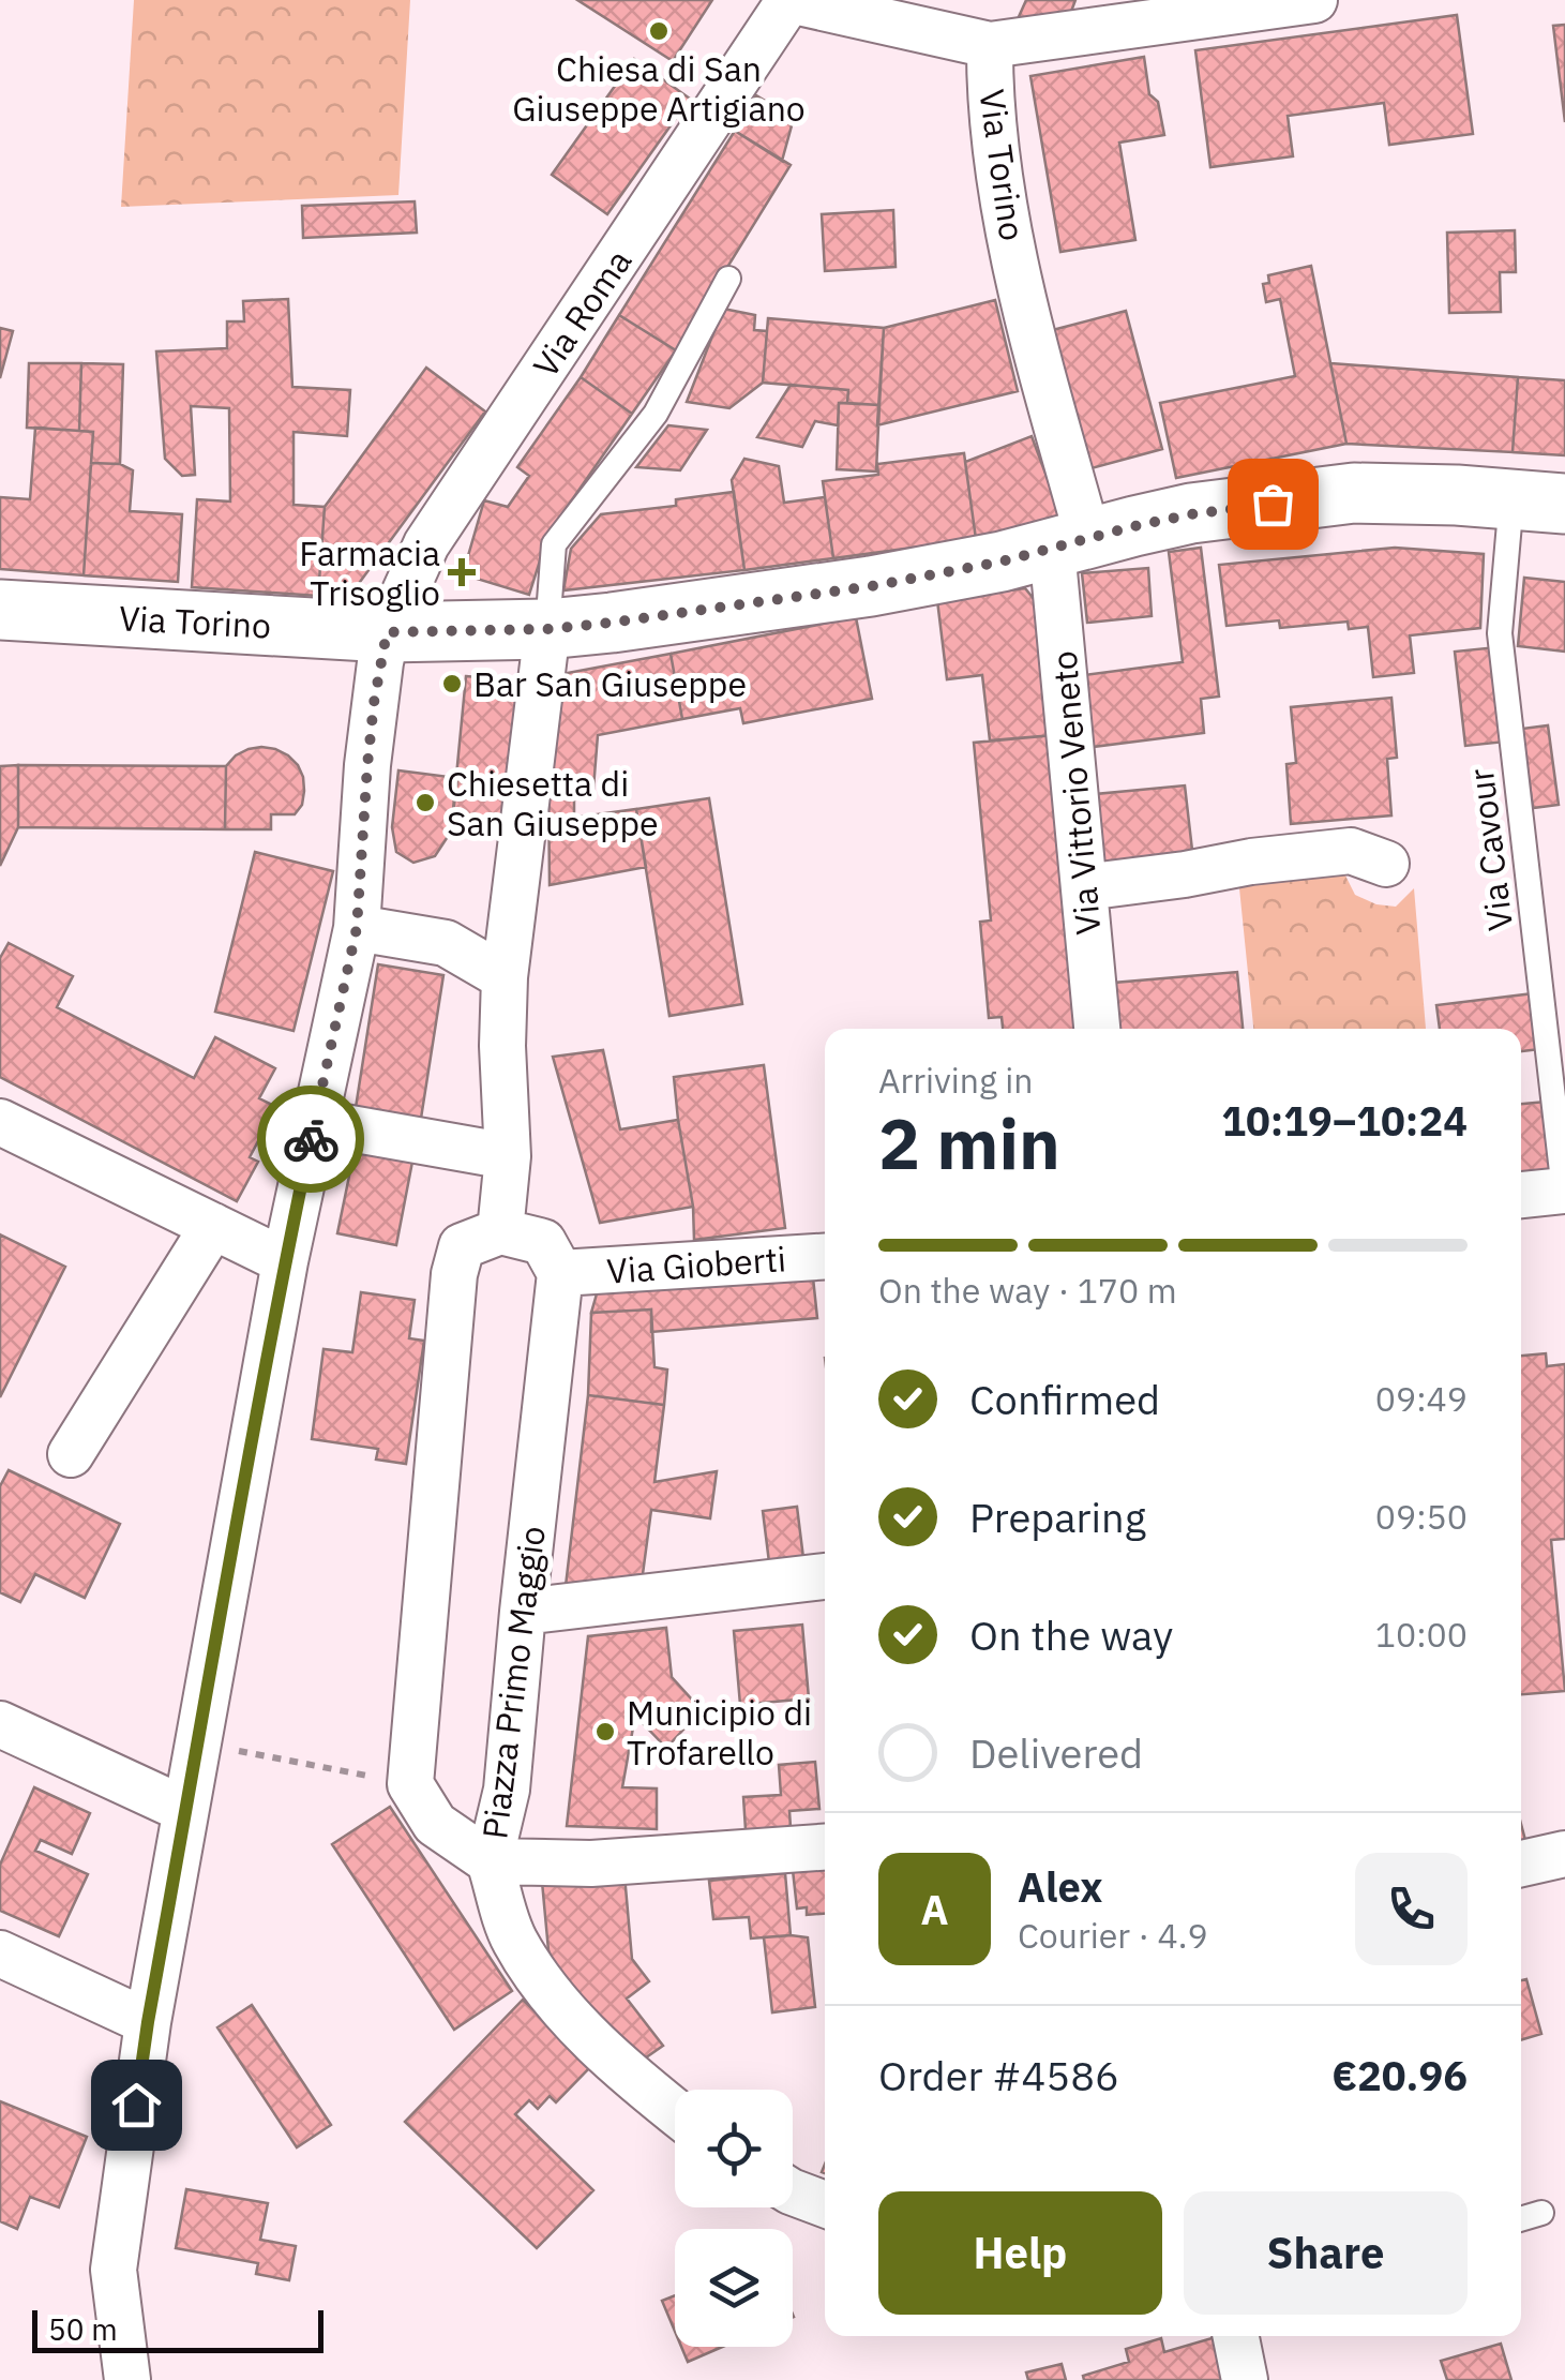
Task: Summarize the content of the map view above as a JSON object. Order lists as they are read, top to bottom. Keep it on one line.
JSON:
{"streets":{"main road":["Via Torino"],"street":["Via Roma","Via Vittorio Veneto","Via Gioberti","Piazza Primo Maggio"],"lane":["Via Cavour"]},"crossings":[["Via Torino","Via Roma"],["Via Torino","Via Vittorio Veneto"],["Via Torino","Via Cavour"],["Via Gioberti","Piazza Primo Maggio"]],"places":{"other":["Chiesa di San Giuseppe Artigiano","Bar San Giuseppe","Chiesetta di San Giuseppe","Municipio di Trofarello"],"health":["Farmacia Trisoglio"]},"scale_bar":"50 m","page":{"heading":["2 min","Arriving in","10:19–10:24"],"panel":["Alex","Courier · 4.9","Order #4586","€20.96"],"bar":"On the way · 170 m","list":[["Confirmed","09:49"],["Preparing","09:50"],["On the way","10:00"],"Delivered"],"round":"A","buttons":["Help","Share"],"scale":"50 m"}}
